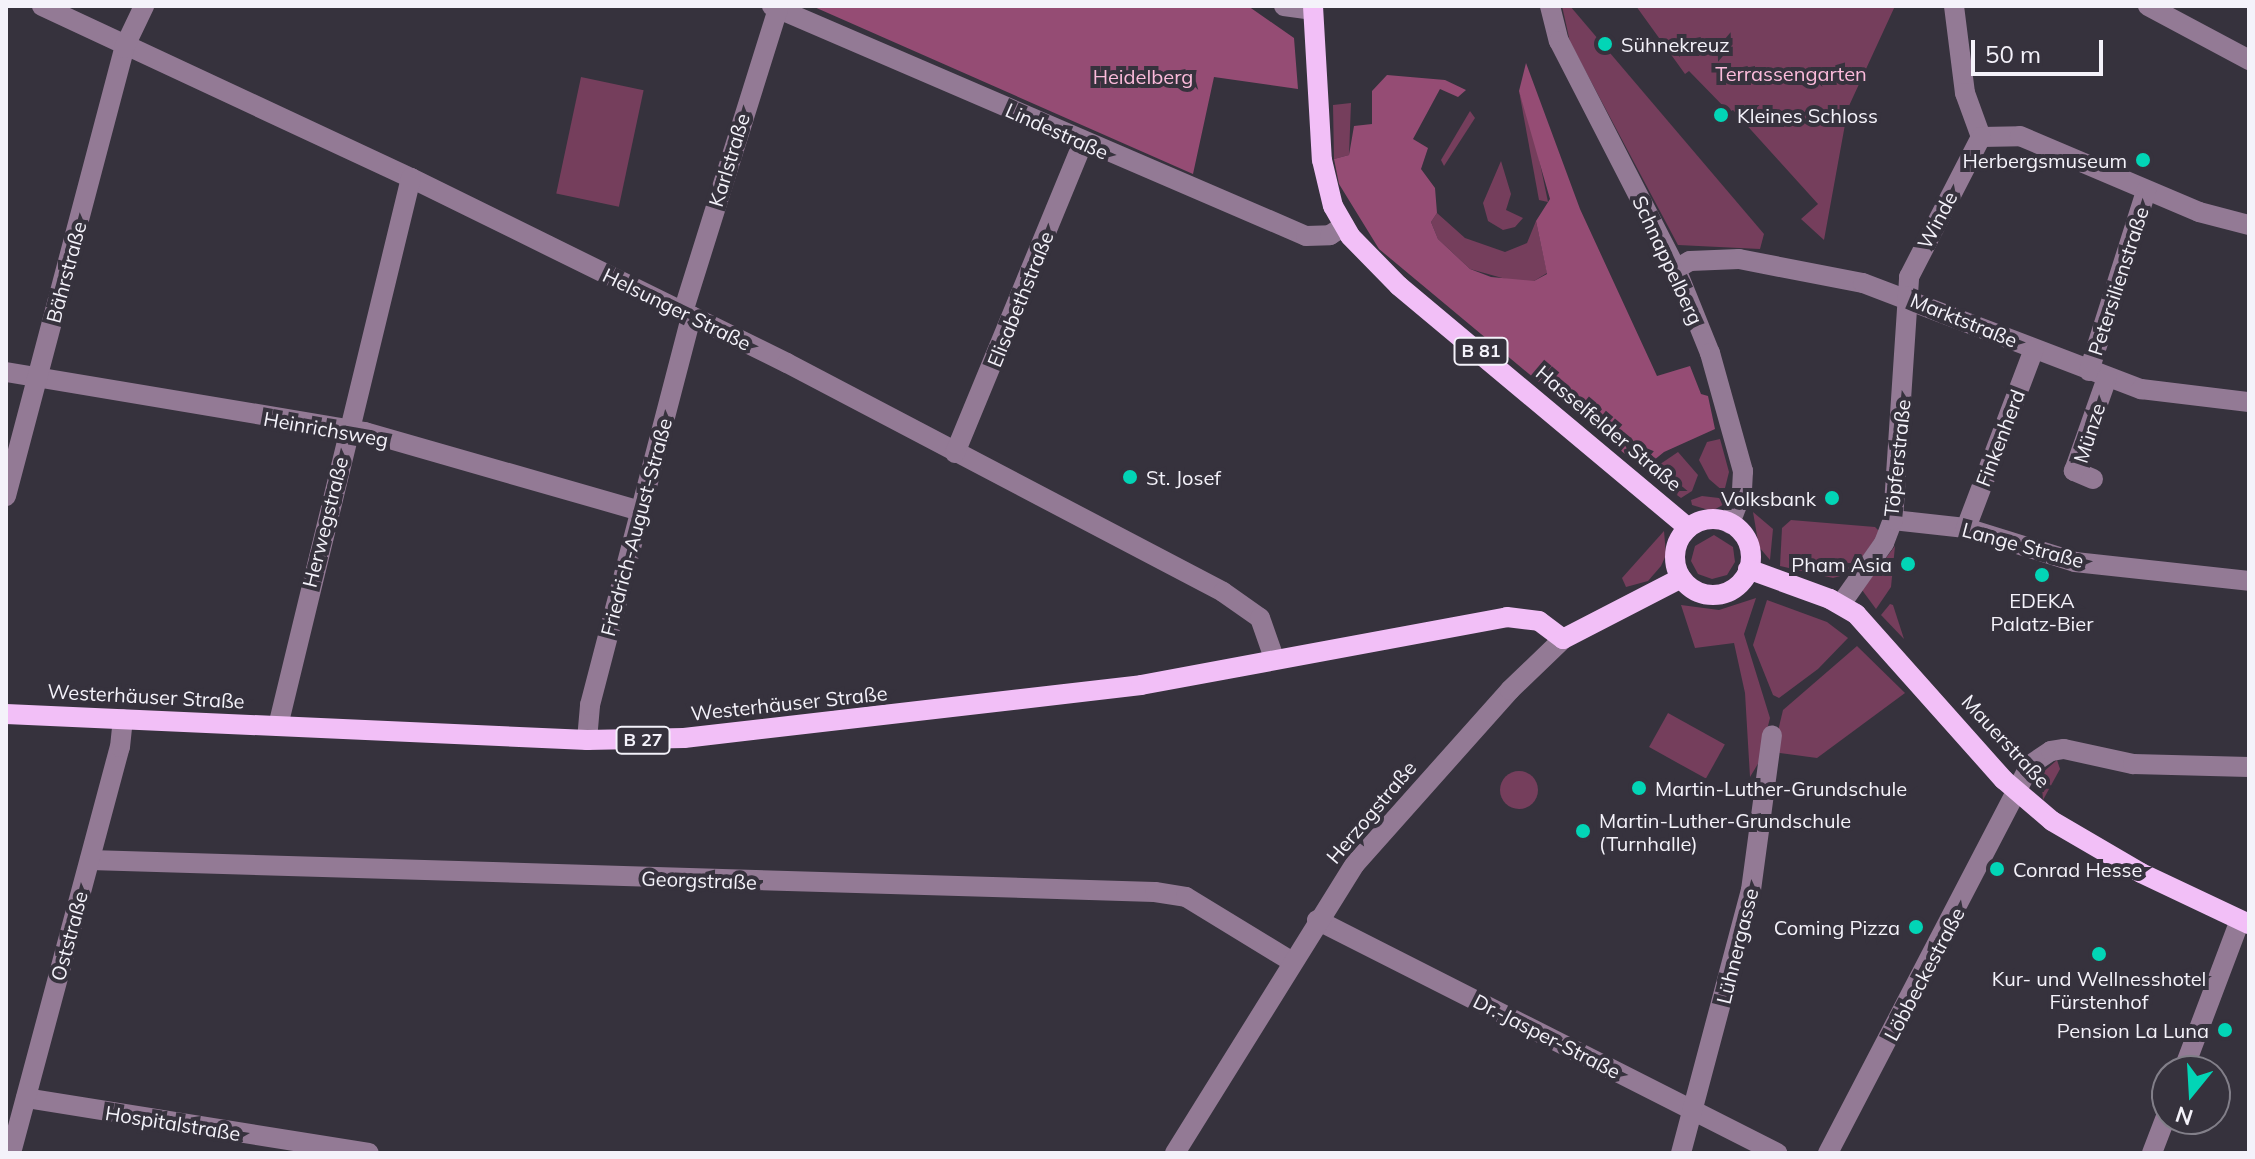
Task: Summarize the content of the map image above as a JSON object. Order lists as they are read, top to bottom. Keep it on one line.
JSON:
{"streets":{"main road":["B 81","Hasselfelder Straße","Westerhäuser Straße","B 27","Mauerstraße","Herzogstraße"],"street":["Lindestraße","Karlstraße","Winde","Schnappelberg","Bährstraße","Petersilienstraße","Elisabethstraße","Helsunger Straße","Marktstraße","Heinrichsweg","Münze","Finkenherd","Töpferstraße","Herwegstraße","Friedrich-August-Straße","Lange Straße","Georgstraße","Oststraße","Lühnergasse","Löbbeckestraße","Dr.-Jasper-Straße","Hospitalstraße"]},"crossings":[["Lindestraße","Karlstraße"],["Lindestraße","Elisabethstraße"],["Lindestraße","Hasselfelder Straße"],["Karlstraße","Helsunger Straße"],["Karlstraße","Friedrich-August-Straße"],["Winde","Marktstraße"],["Winde","Töpferstraße"],["Schnappelberg","Marktstraße"],["Schnappelberg","Hasselfelder Straße"],["Schnappelberg","Mauerstraße"],["Schnappelberg","Herzogstraße"],["Bährstraße","Helsunger Straße"],["Bährstraße","Heinrichsweg"],["Petersilienstraße","Marktstraße"],["Petersilienstraße","Münze"],["Elisabethstraße","Helsunger Straße"],["Helsunger Straße","Herwegstraße"],["Helsunger Straße","Friedrich-August-Straße"],["Helsunger Straße","Westerhäuser Straße"],["Marktstraße","Münze"],["Marktstraße","Finkenherd"],["Marktstraße","Töpferstraße"],["Hasselfelder Straße","Mauerstraße"],["Hasselfelder Straße","Herzogstraße"],["Heinrichsweg","Herwegstraße"],["Heinrichsweg","Friedrich-August-Straße"],["Finkenherd","Lange Straße"],["Töpferstraße","Lange Straße"],["Töpferstraße","Mauerstraße"],["Herwegstraße","Westerhäuser Straße"],["Friedrich-August-Straße","Westerhäuser Straße"],["Westerhäuser Straße","Herzogstraße"],["Westerhäuser Straße","Oststraße"],["Mauerstraße","Herzogstraße"],["Mauerstraße","Löbbeckestraße"],["Herzogstraße","Georgstraße"],["Herzogstraße","Dr.-Jasper-Straße"],["Georgstraße","Oststraße"],["Oststraße","Hospitalstraße"],["Lühnergasse","Dr.-Jasper-Straße"]],"parks":["Terrassengarten","Heidelberg"],"places":["Sühnekreuz","Kleines Schloss","Herbergsmuseum","St. Josef","Volksbank","Pham Asia","EDEKA Palatz-Bier","Martin-Luther-Grundschule","Martin-Luther-Grundschule (Turnhalle)","Conrad Hesse","Coming Pizza","Kur- und Wellnesshotel Fürstenhof","Pension La Luna"],"scale_bar":"50 m","north":"bottom"}
